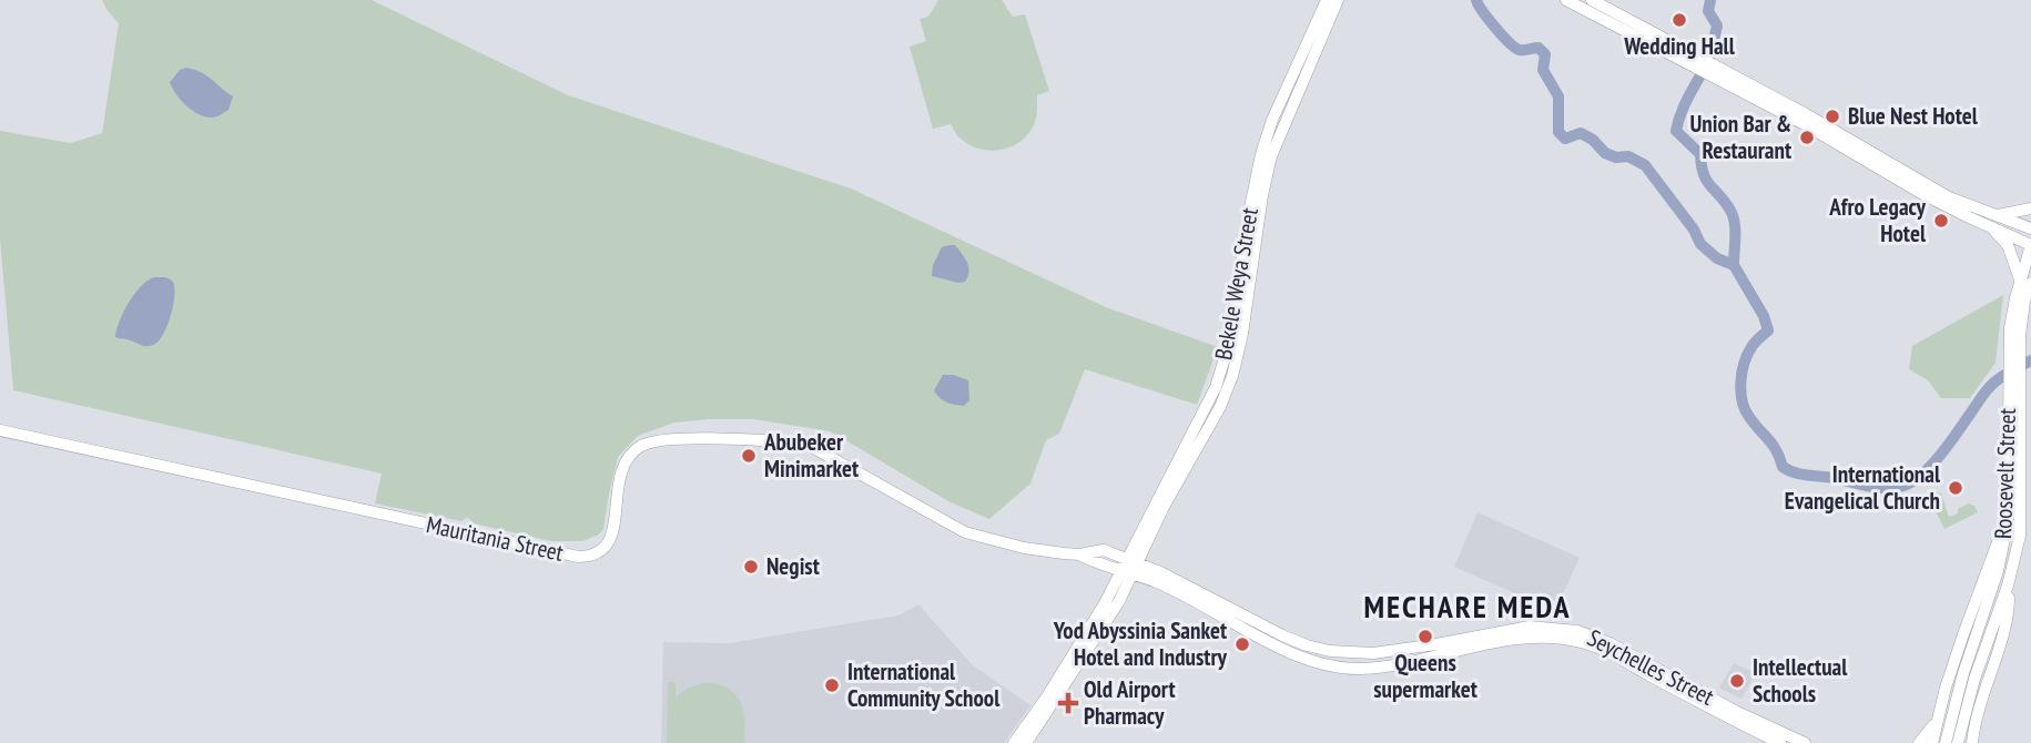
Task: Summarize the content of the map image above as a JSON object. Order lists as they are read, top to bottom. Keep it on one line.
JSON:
{"streets":{"main road":["Roosevelt Street","Mauritania Street","Seychelles Street"]},"crossings":[["Mauritania Street","Seychelles Street"]],"districts":["MECHARE MEDA"],"places":{"other":["Wedding Hall","Blue Nest Hotel","Union Bar & Restaurant","Afro Legacy Hotel","Abubeker Minimarket","International Evangelical Church","Negist","Queens supermarket","Yod Abyssinia Sanket Hotel and Industry","Intellectual Schools","International Community School"],"health":["Old Airport Pharmacy"]}}
